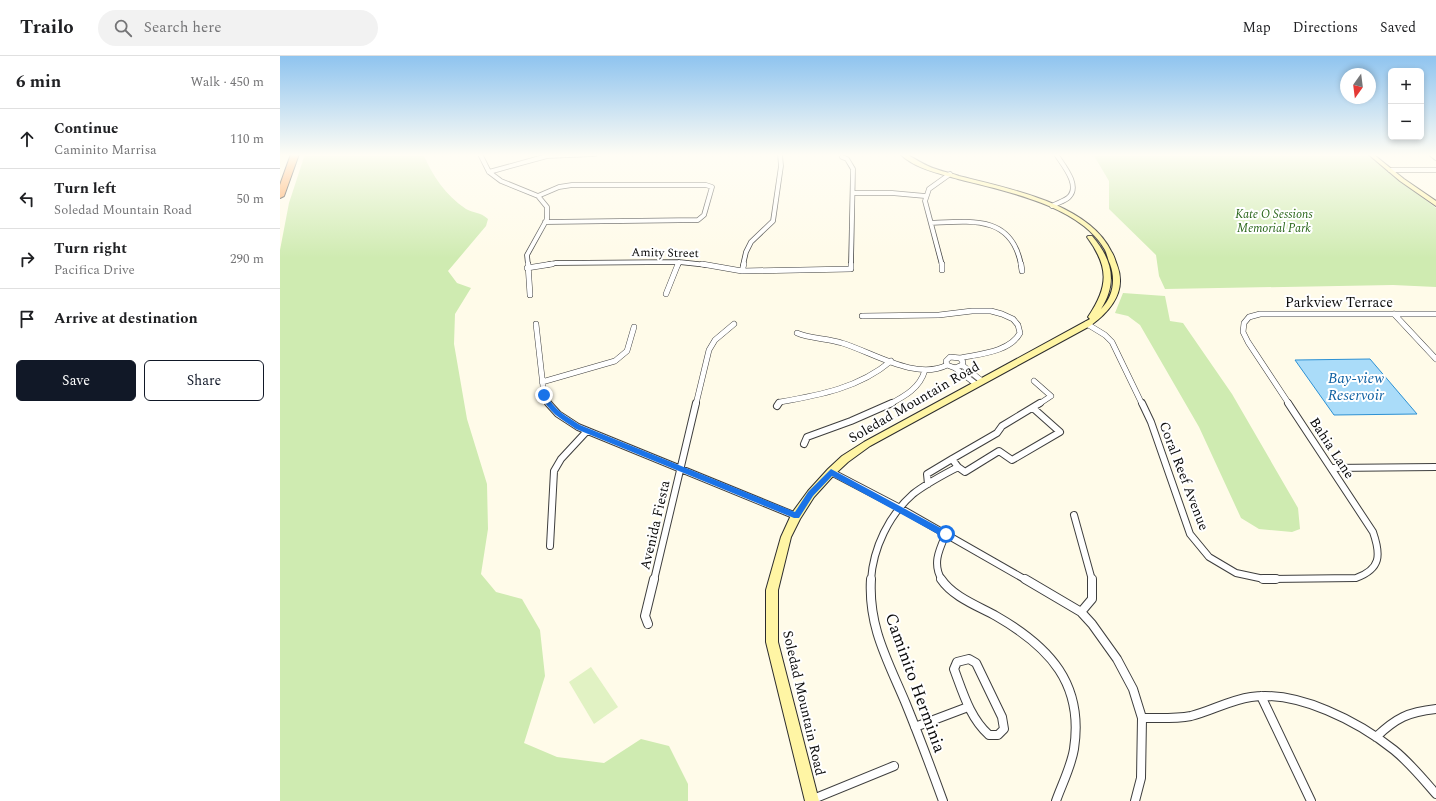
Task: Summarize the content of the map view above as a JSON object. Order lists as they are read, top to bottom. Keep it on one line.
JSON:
{"streets":{"main road":["Soledad Mountain Road"],"street":["Amity Street","Parkview Terrace","Bahia Lane","Coral Reef Avenue","Avenida Fiesta","Caminito Herminia"]},"crossings":[["Parkview Terrace","Bahia Lane"],["Soledad Mountain Road","Coral Reef Avenue"],["Bahia Lane","Coral Reef Avenue"]],"water":["Bay-view Reservoir"],"parks":["Kate O Sessions Memorial Park"],"north":"bottom","page":{"header":"Trailo","search":"Search here","nav":["Map","Directions","Saved"],"heading":["6 min","Walk · 450 m"],"map_buttons":["+","−"],"list":[["Continue","Caminito Marrisa","110 m"],["Turn left","Soledad Mountain Road","50 m"],["Turn right","Pacifica Drive","290 m"],"Arrive at destination"],"buttons":["Save","Share"]}}
